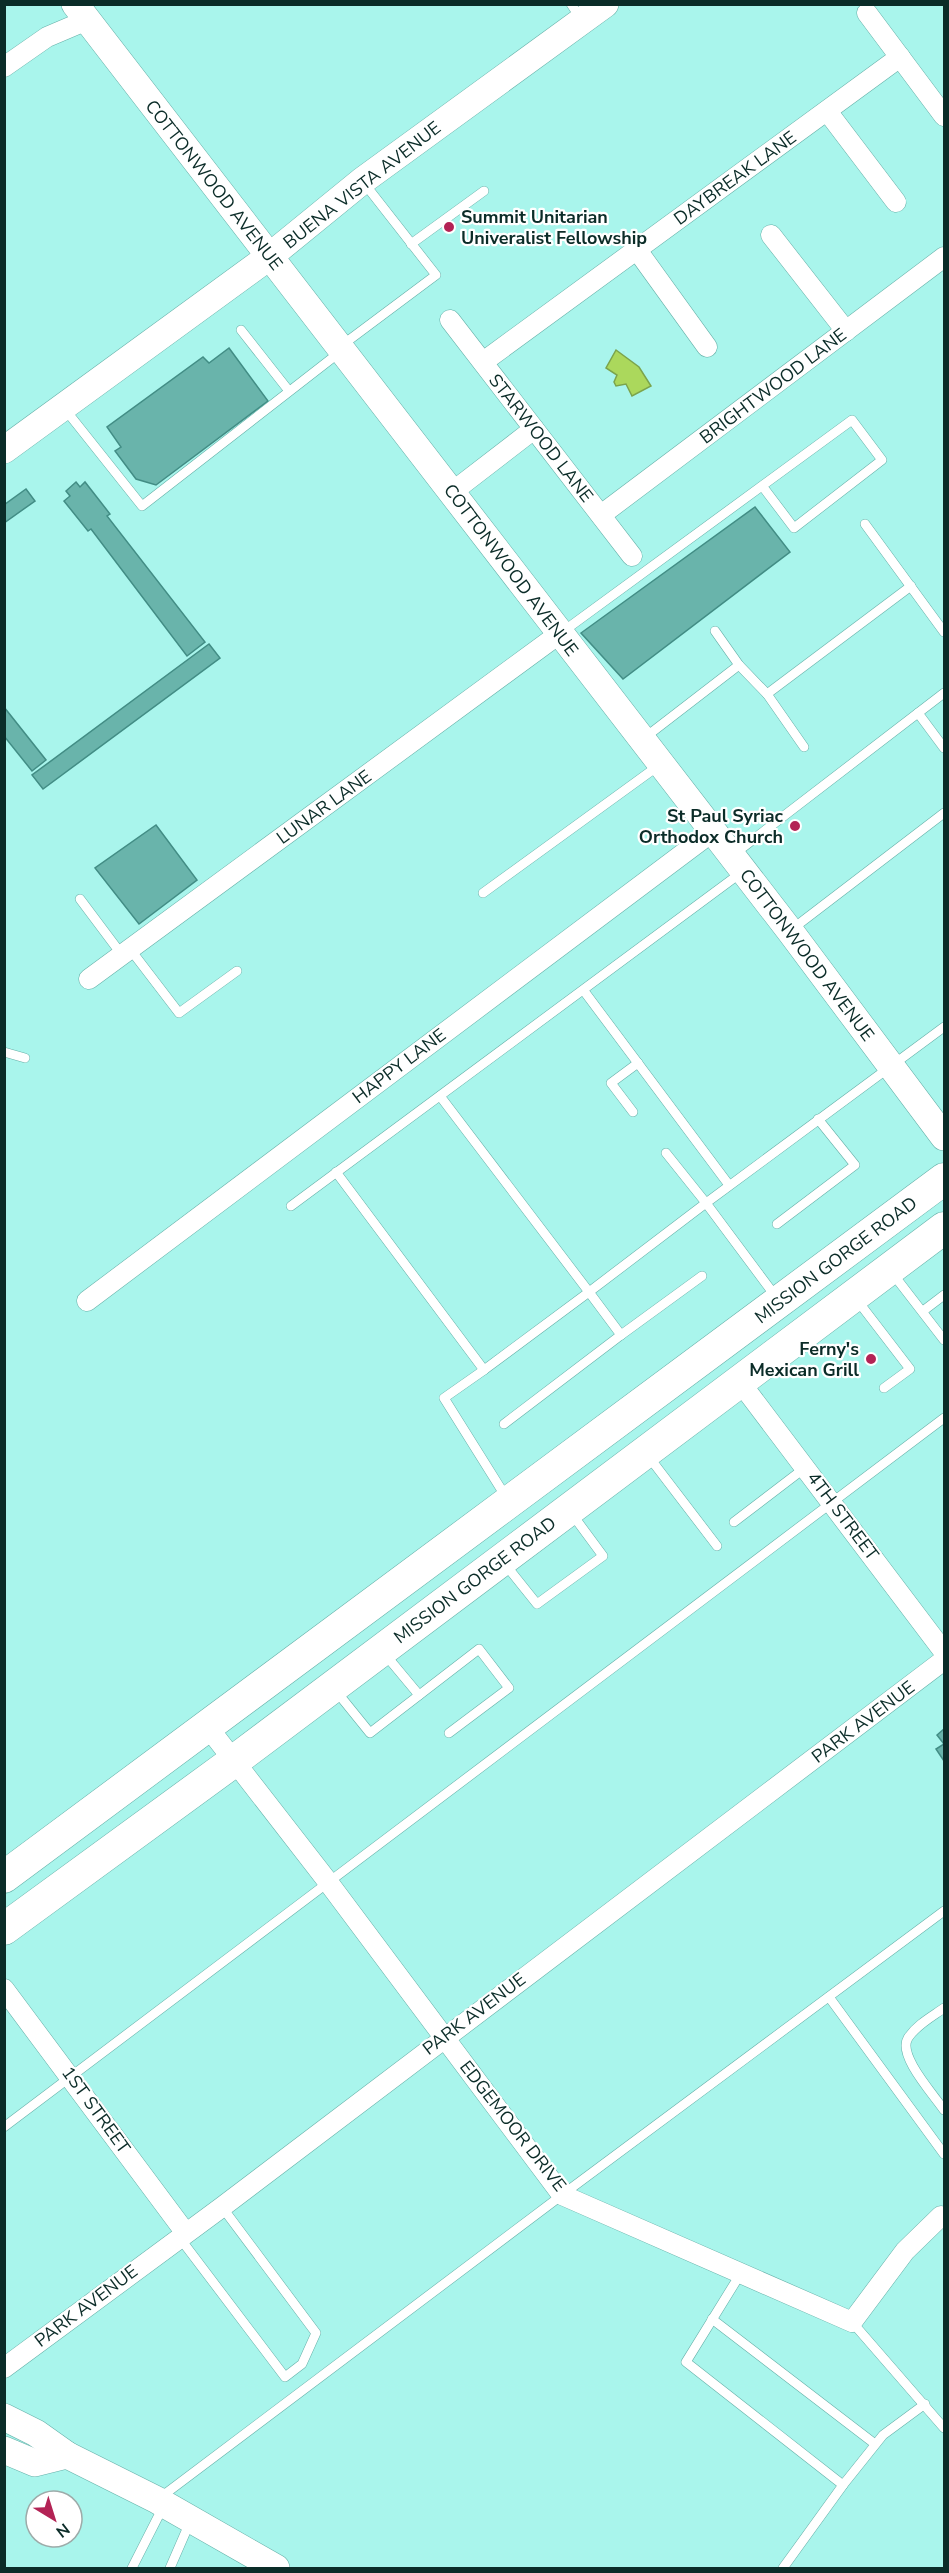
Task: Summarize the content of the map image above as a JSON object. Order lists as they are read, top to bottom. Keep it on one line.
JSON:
{"streets":{"main road":["MISSION GORGE ROAD"],"street":["DAYBREAK LANE","COTTONWOOD AVENUE","BUENA VISTA AVENUE","BRIGHTWOOD LANE","STARWOOD LANE","LUNAR LANE","HAPPY LANE","4TH STREET","PARK AVENUE","1ST STREET","EDGEMOOR DRIVE"]},"crossings":[["DAYBREAK LANE","STARWOOD LANE"],["COTTONWOOD AVENUE","BUENA VISTA AVENUE"],["COTTONWOOD AVENUE","LUNAR LANE"],["COTTONWOOD AVENUE","HAPPY LANE"],["BRIGHTWOOD LANE","STARWOOD LANE"],["MISSION GORGE ROAD","4TH STREET"],["MISSION GORGE ROAD","EDGEMOOR DRIVE"],["PARK AVENUE","1ST STREET"],["PARK AVENUE","EDGEMOOR DRIVE"]],"places":["Summit Unitarian Univeralist Fellowship","St Paul Syriac Orthodox Church","Ferny's Mexican Grill"],"north":"bottom right"}
